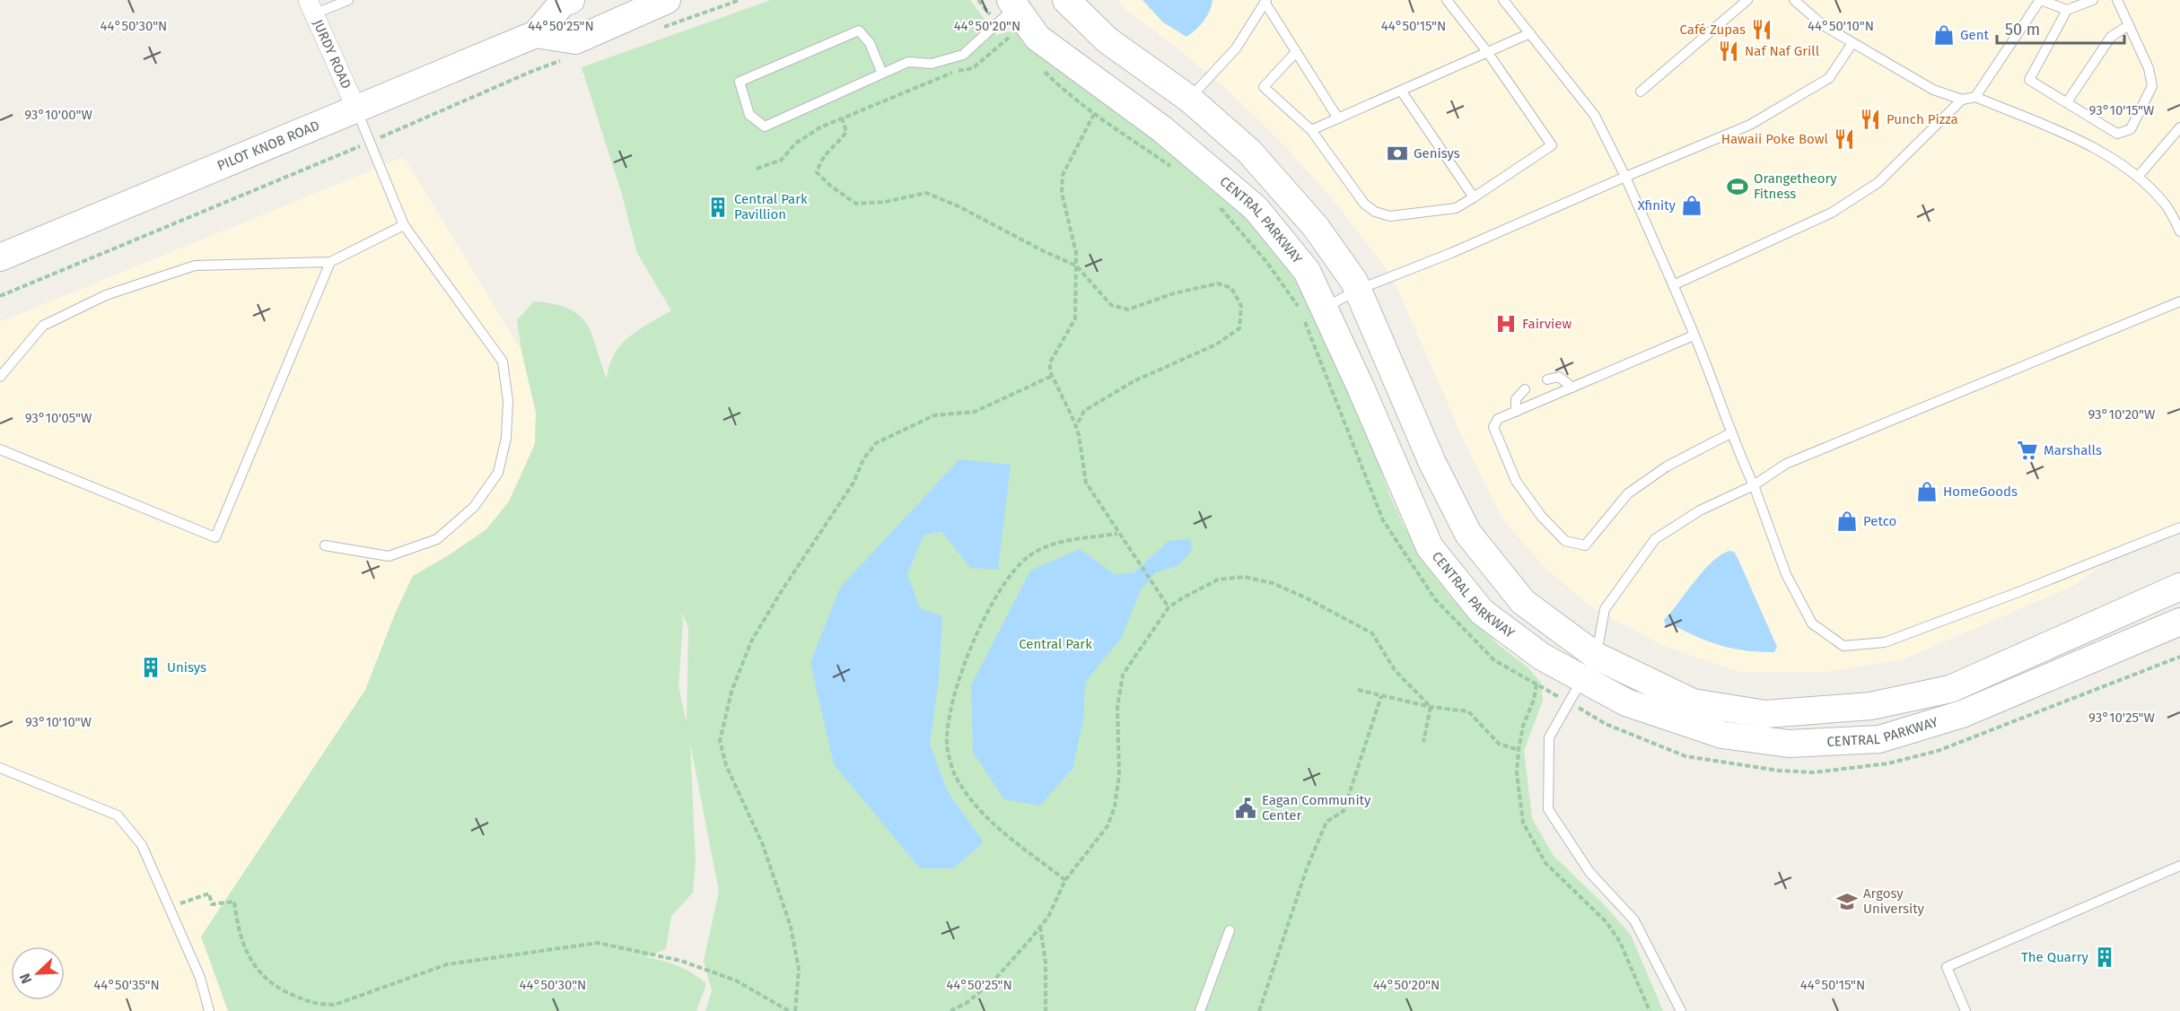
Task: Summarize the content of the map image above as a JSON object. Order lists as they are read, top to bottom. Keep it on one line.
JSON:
{"streets":{"street":["JURDY ROAD","PILOT KNOB ROAD","CENTRAL PARKWAY"]},"crossings":[["JURDY ROAD","PILOT KNOB ROAD"]],"parks":["Central Park"],"places":{"restaurant":["Café Zupas","Naf Naf Grill","Punch Pizza","Hawaii Poke Bowl"],"shop":["Gent","Xfinity","HomeGoods","Petco"],"bank":["Genisys"],"sports":["Orangetheory Fitness"],"building":["Central Park Pavillion","Unisys","The Quarry"],"hospital":["Fairview"],"supermarket":["Marshalls"],"public building":["Eagan Community Center"],"school or university":["Argosy University"]},"scale_bar":"50 m","north":"bottom left","coordinates":["44°50'30\"N","44°50'25\"N","44°50'20\"N","44°50'15\"N","44°50'10\"N","93°10'15\"W","93°10'00\"W","93°10'20\"W","93°10'05\"W","93°10'25\"W","93°10'10\"W","44°50'35\"N"]}
